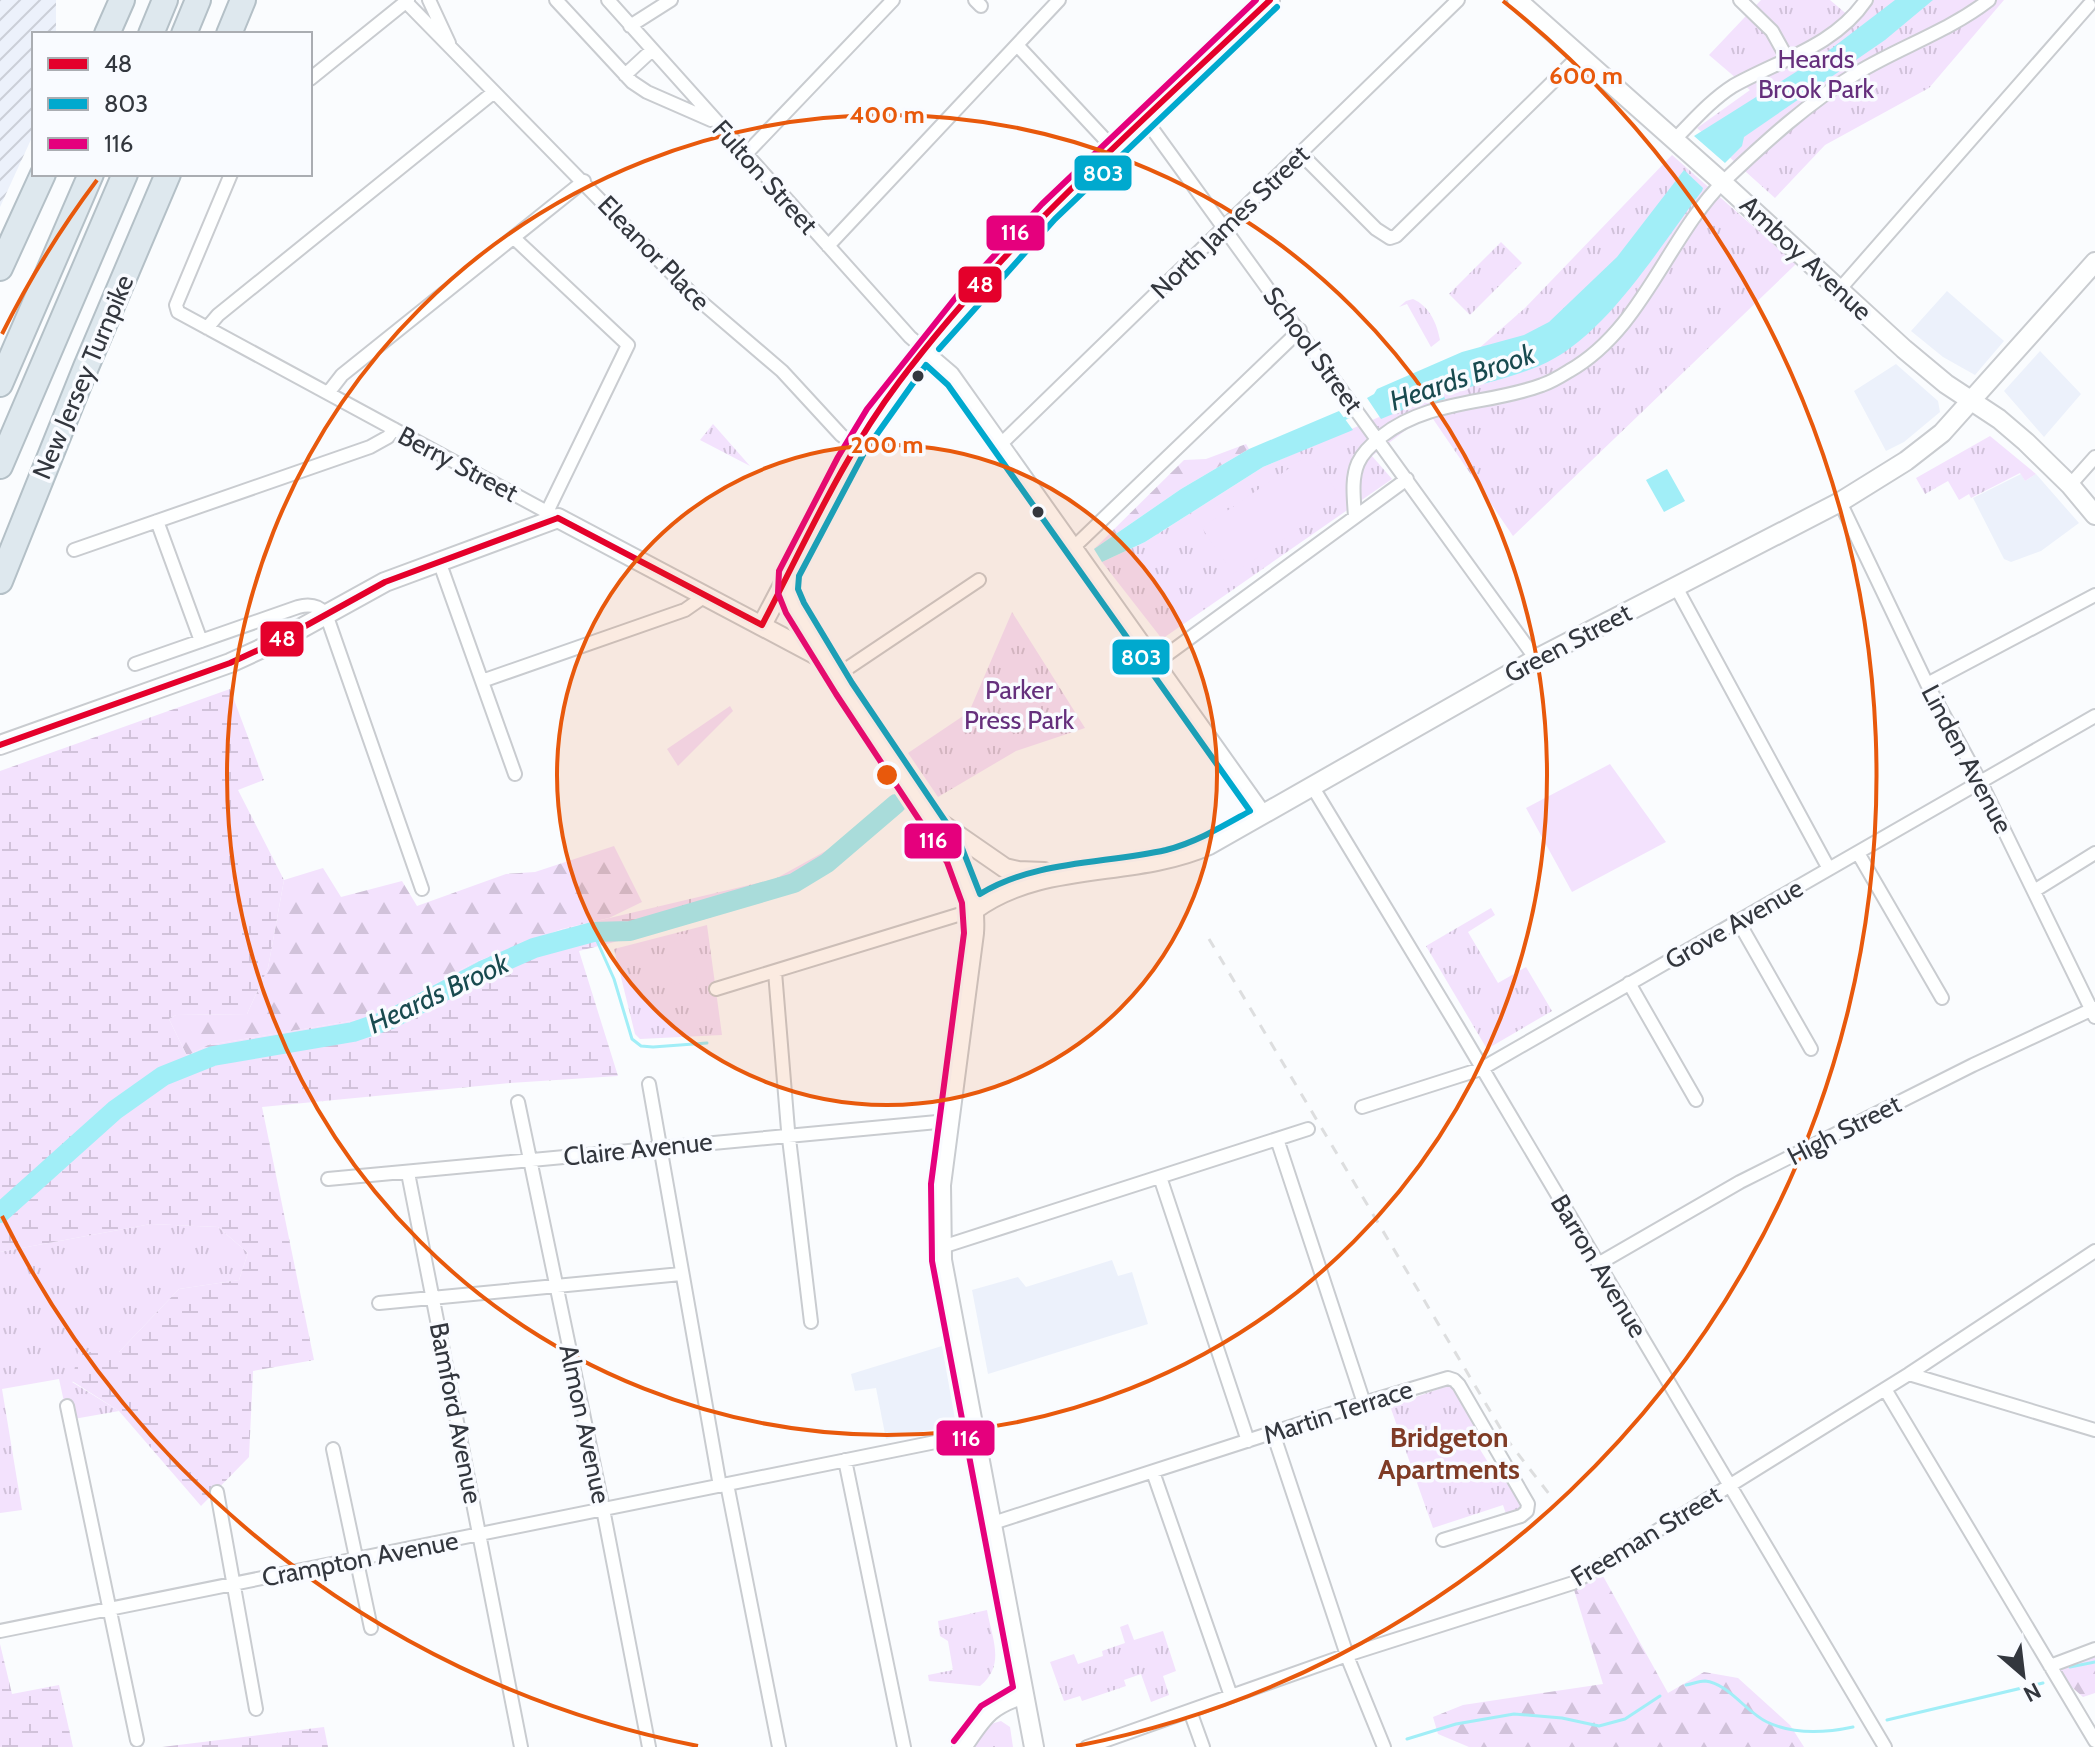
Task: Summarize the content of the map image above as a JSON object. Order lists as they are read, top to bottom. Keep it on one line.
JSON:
{"streets":{"highway":["New Jersey Turnpike"],"main road":["Amboy Avenue","Berry Street","Green Street"],"street":["Fulton Street","North James Street","Eleanor Place","School Street","Linden Avenue","Grove Avenue","High Street","Claire Avenue","Barron Avenue","Martin Terrace","Bamford Avenue","Almon Avenue","Freeman Street","Crampton Avenue"]},"crossings":[["Fulton Street","North James Street"],["Fulton Street","Green Street"],["North James Street","School Street"],["Amboy Avenue","Green Street"],["School Street","Green Street"],["Green Street","Linden Avenue"],["Green Street","Barron Avenue"],["Linden Avenue","Grove Avenue"],["Linden Avenue","High Street"],["Grove Avenue","Barron Avenue"],["High Street","Barron Avenue"],["Claire Avenue","Bamford Avenue"],["Claire Avenue","Almon Avenue"],["Barron Avenue","Freeman Street"],["Bamford Avenue","Crampton Avenue"],["Almon Avenue","Crampton Avenue"]],"districts":["Bridgeton Apartments"],"water":["Heards Brook"],"parks":["Heards Brook Park","Parker Press Park"],"lines":["transit line 48","transit line 116","transit line 803"],"legend":["48","803","116"],"north":"bottom right","rings":["600 m","400 m","200 m"]}
